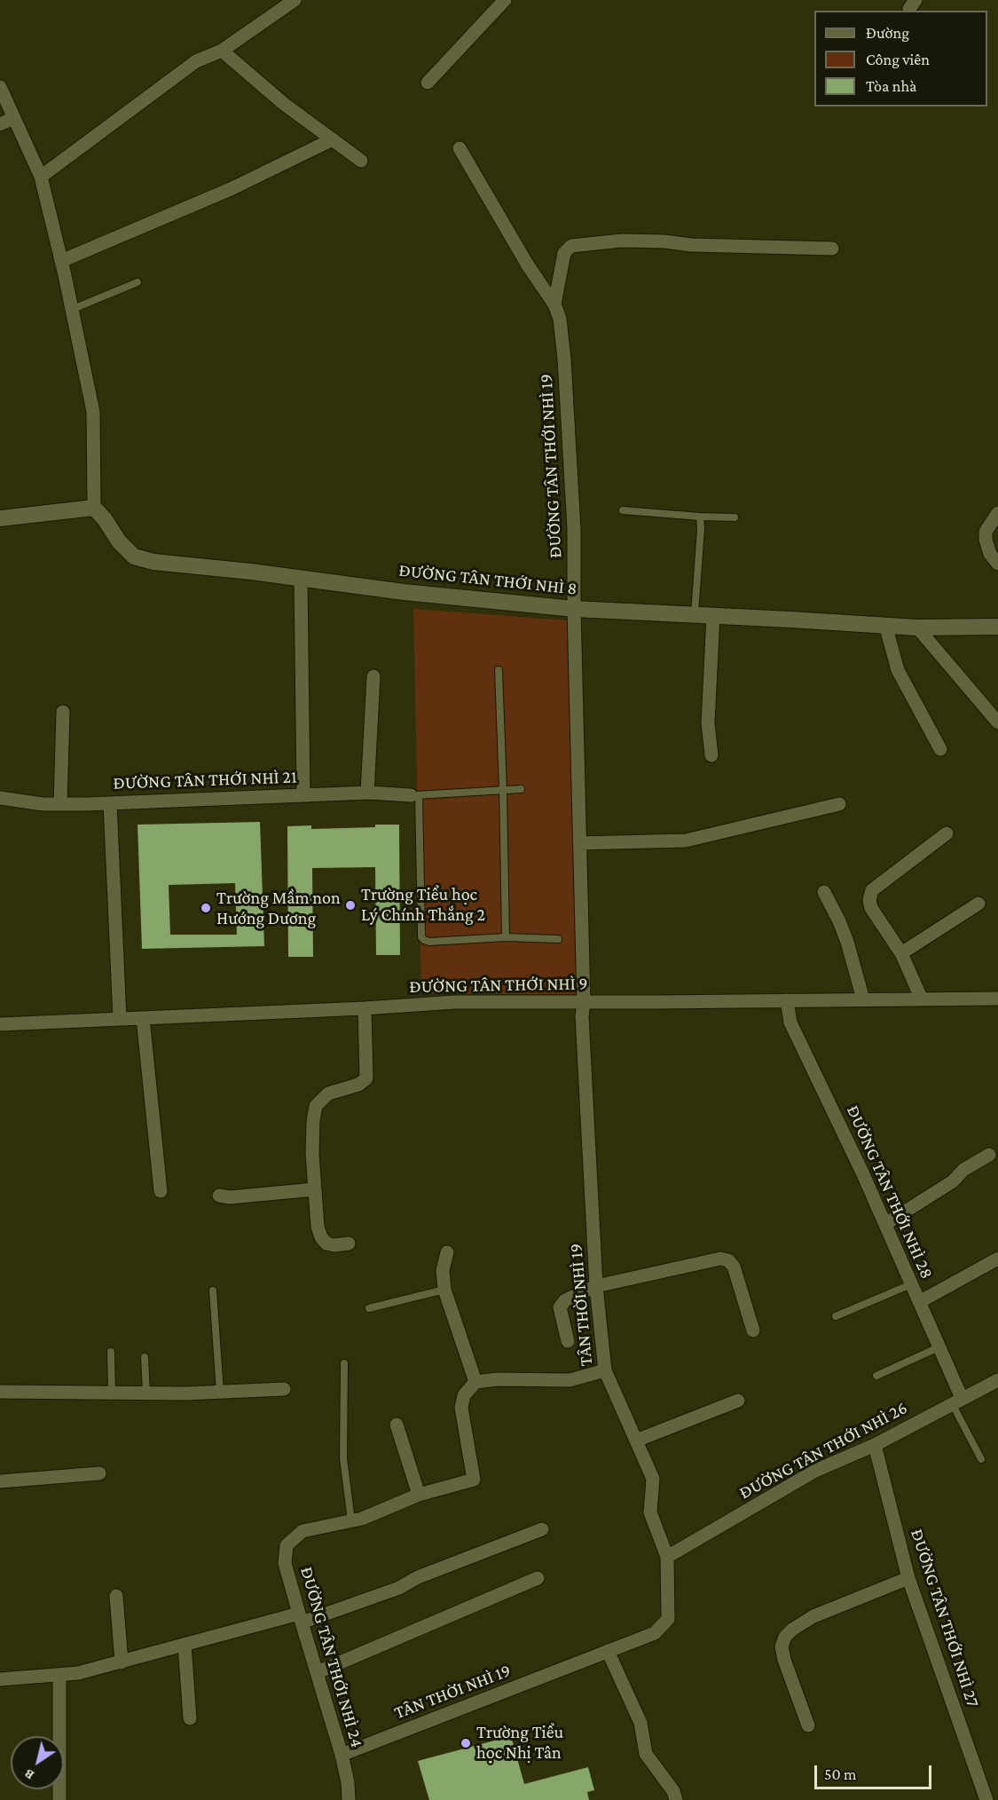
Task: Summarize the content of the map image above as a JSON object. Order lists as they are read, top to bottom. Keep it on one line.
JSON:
{"streets":{"street":["ĐƯỜNG TÂN THỚI NHÌ 19","ĐƯỜNG TÂN THỚI NHÌ 8","ĐƯỜNG TÂN THỚI NHÌ 21","ĐƯỜNG TÂN THỚI NHÌ 9","ĐƯỜNG TÂN THỚI NHÌ 28","TÂN THỜI NHÌ 19","ĐƯỜNG TÂN THỚI NHÌ 26","ĐƯỜNG TÂN THỚI NHÌ 27","ĐƯỜNG TÂN THỚI NHÌ 24"]},"crossings":[["ĐƯỜNG TÂN THỚI NHÌ 19","ĐƯỜNG TÂN THỚI NHÌ 8"],["ĐƯỜNG TÂN THỚI NHÌ 19","ĐƯỜNG TÂN THỚI NHÌ 9"],["ĐƯỜNG TÂN THỚI NHÌ 19","TÂN THỜI NHÌ 19"],["ĐƯỜNG TÂN THỚI NHÌ 9","ĐƯỜNG TÂN THỚI NHÌ 28"],["ĐƯỜNG TÂN THỚI NHÌ 9","TÂN THỜI NHÌ 19"],["ĐƯỜNG TÂN THỚI NHÌ 28","ĐƯỜNG TÂN THỚI NHÌ 26"],["TÂN THỜI NHÌ 19","ĐƯỜNG TÂN THỚI NHÌ 26"],["TÂN THỜI NHÌ 19","ĐƯỜNG TÂN THỚI NHÌ 24"],["ĐƯỜNG TÂN THỚI NHÌ 26","ĐƯỜNG TÂN THỚI NHÌ 27"]],"places":["Trường Tiểu học Lý Chính Thắng 2","Trường Mầm non Hướng Dương","Trường Tiểu học Nhị Tân"],"legend":["Đường","Công viên","Tòa nhà"],"scale_bar":"50 m","north":"bottom left"}
